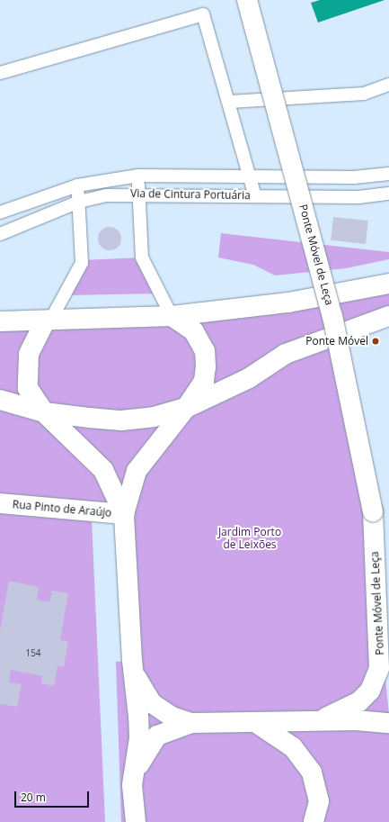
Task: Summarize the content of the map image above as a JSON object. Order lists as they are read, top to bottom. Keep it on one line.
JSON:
{"streets":{"main road":["Ponte Móvel de Leça","Rua Pinto de Araújo"],"lane":["Via de Cintura Portuária"]},"parks":["Jardim Porto de Leixões"],"places":["Ponte Móvel"],"house_numbers":["154"],"scale_bar":"20 m"}
